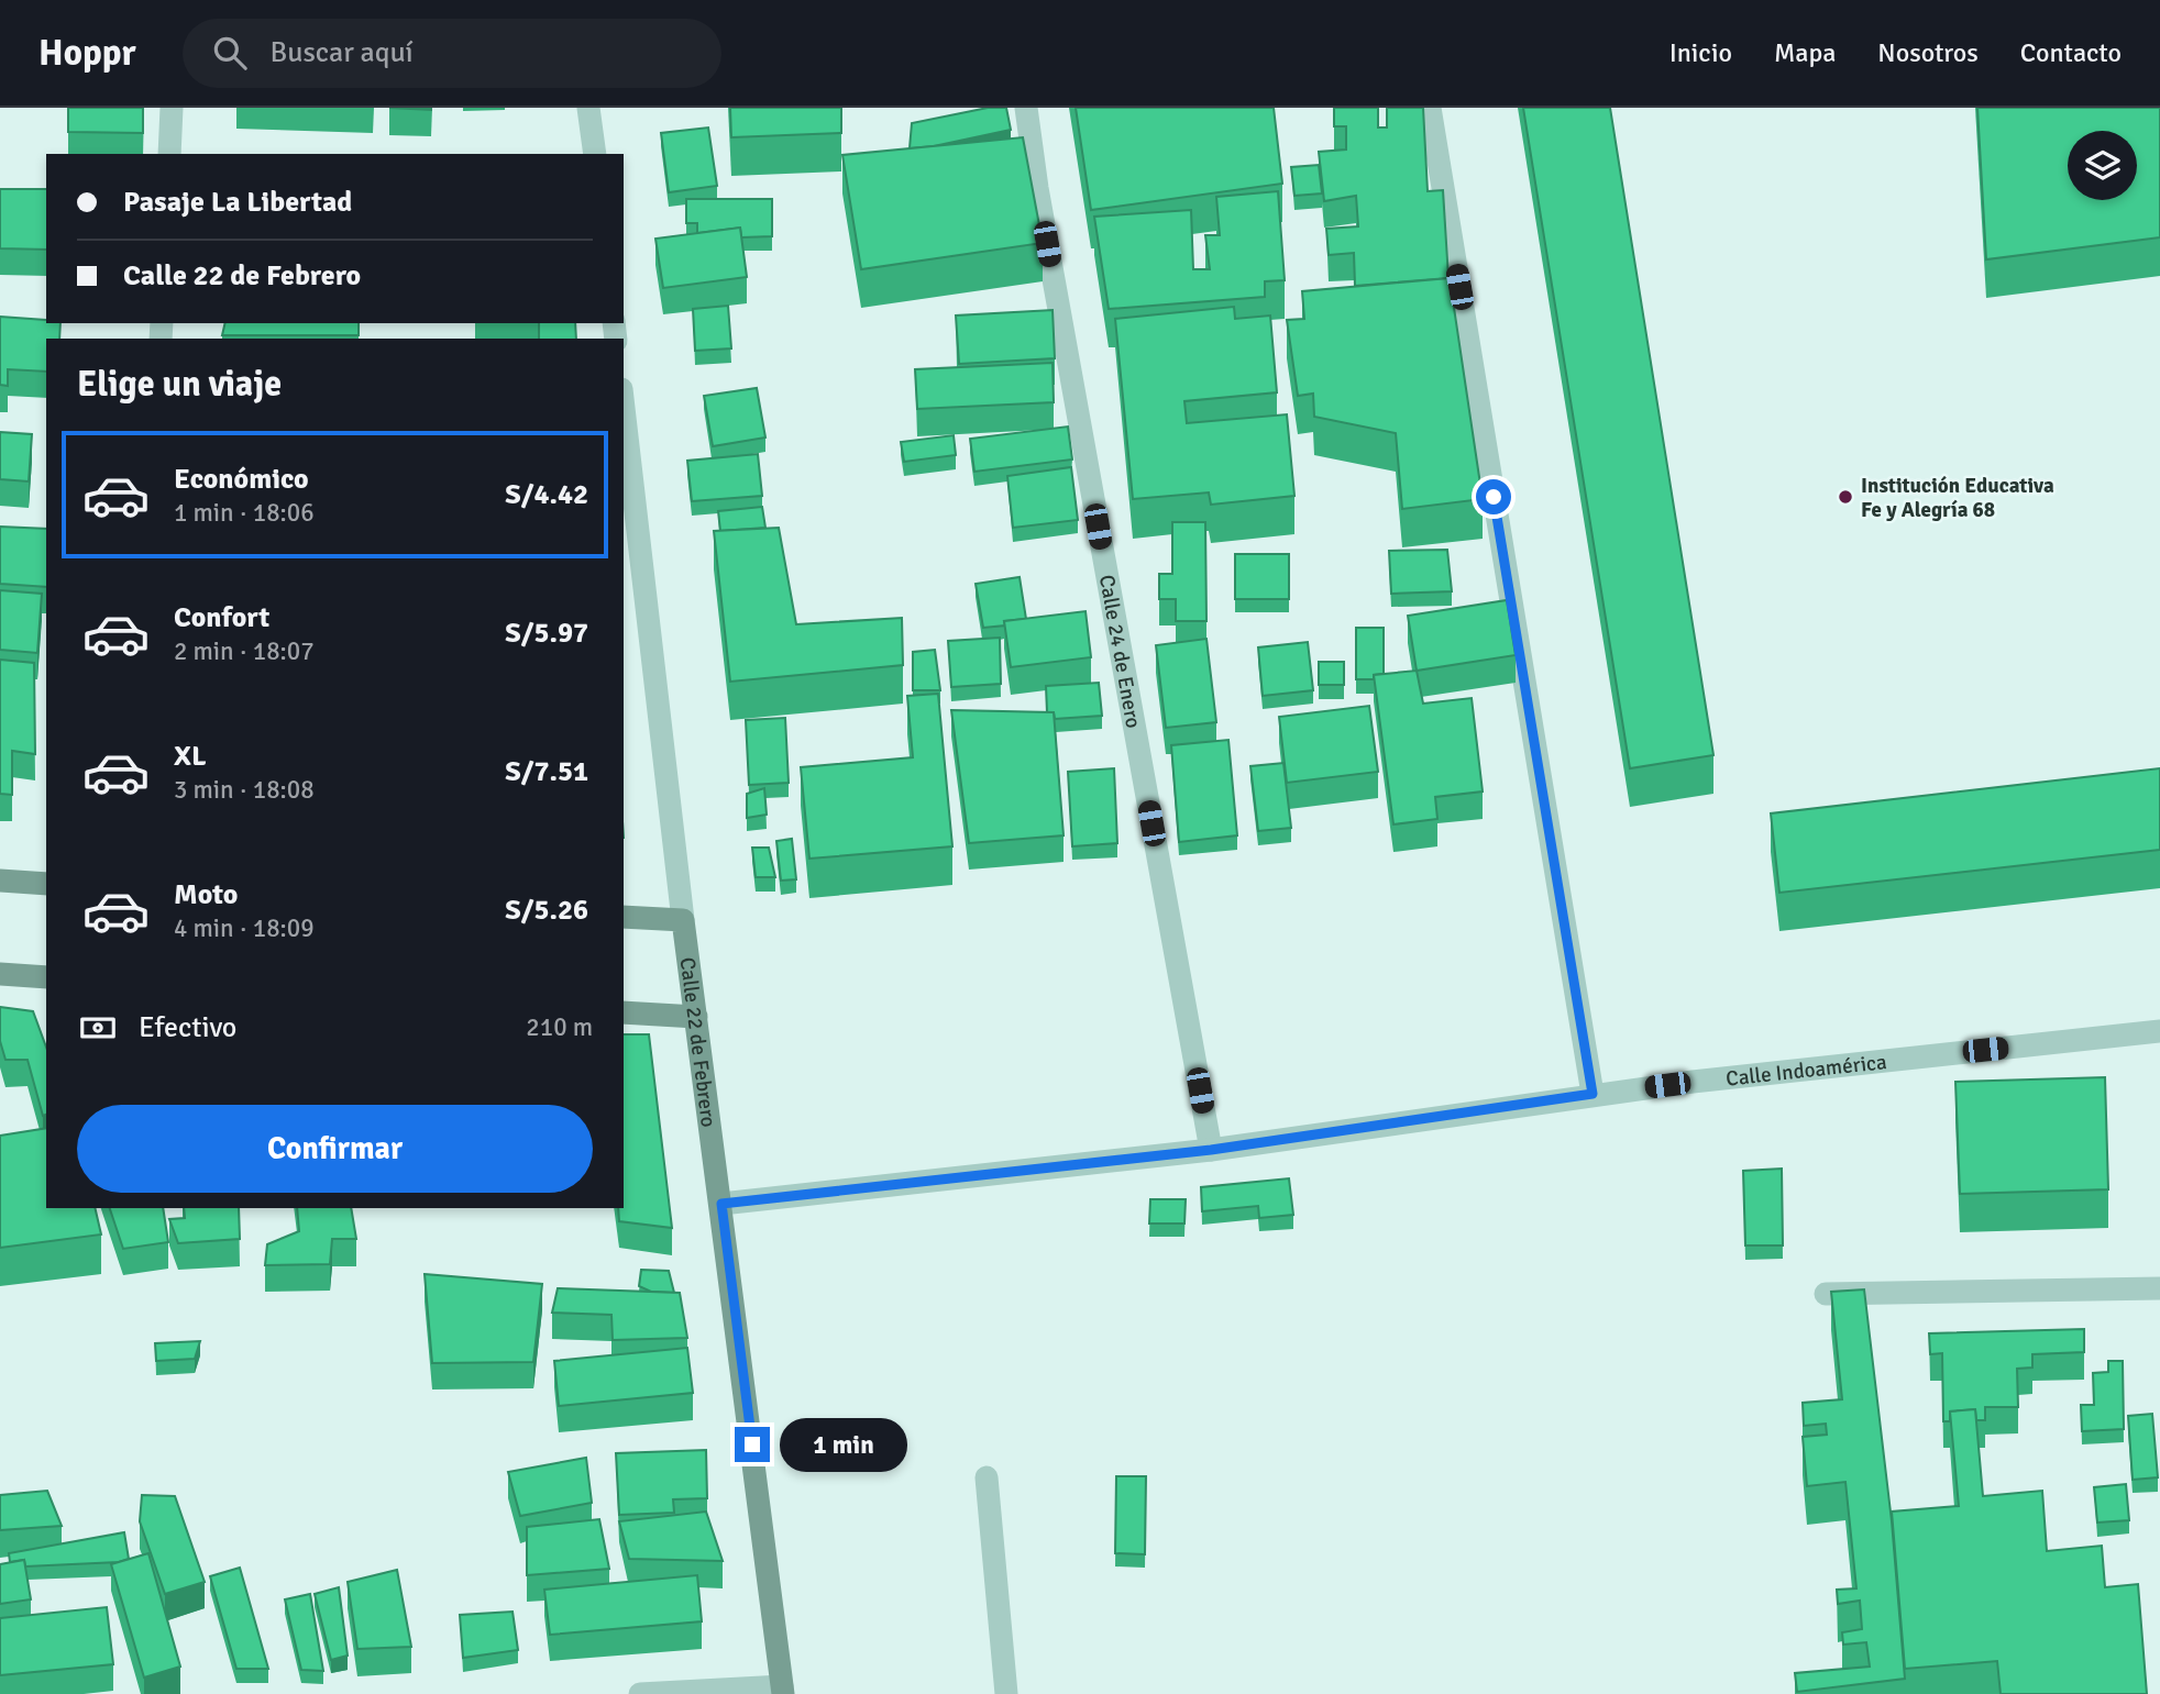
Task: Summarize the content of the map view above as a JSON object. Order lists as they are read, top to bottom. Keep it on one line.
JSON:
{"streets":{"street":["Calle 24 de Enero","Calle 22 de Febrero","Calle Indoamérica"]},"crossings":[["Calle 24 de Enero","Calle Indoamérica"],["Calle 22 de Febrero","Calle Indoamérica"]],"places":["Institución Educativa Fe y Alegría 68"],"page":{"header":"Hoppr","search":"Buscar aquí","nav":["Inicio","Mapa","Nosotros","Contacto"],"banner":["Pasaje La Libertad","Calle 22 de Febrero"],"heading":"Elige un viaje","list":[{"name":"Económico","note":"1 min · 18:06","value":"S/4.42"},{"name":"Confort","note":"2 min · 18:07","value":"S/5.97"},{"name":"XL","note":"3 min · 18:08","value":"S/7.51"},{"name":"Moto","note":"4 min · 18:09","value":"S/5.26"}],"pay":["Efectivo","210 m"],"buttons":"Confirmar","bubble":"1 min"}}
